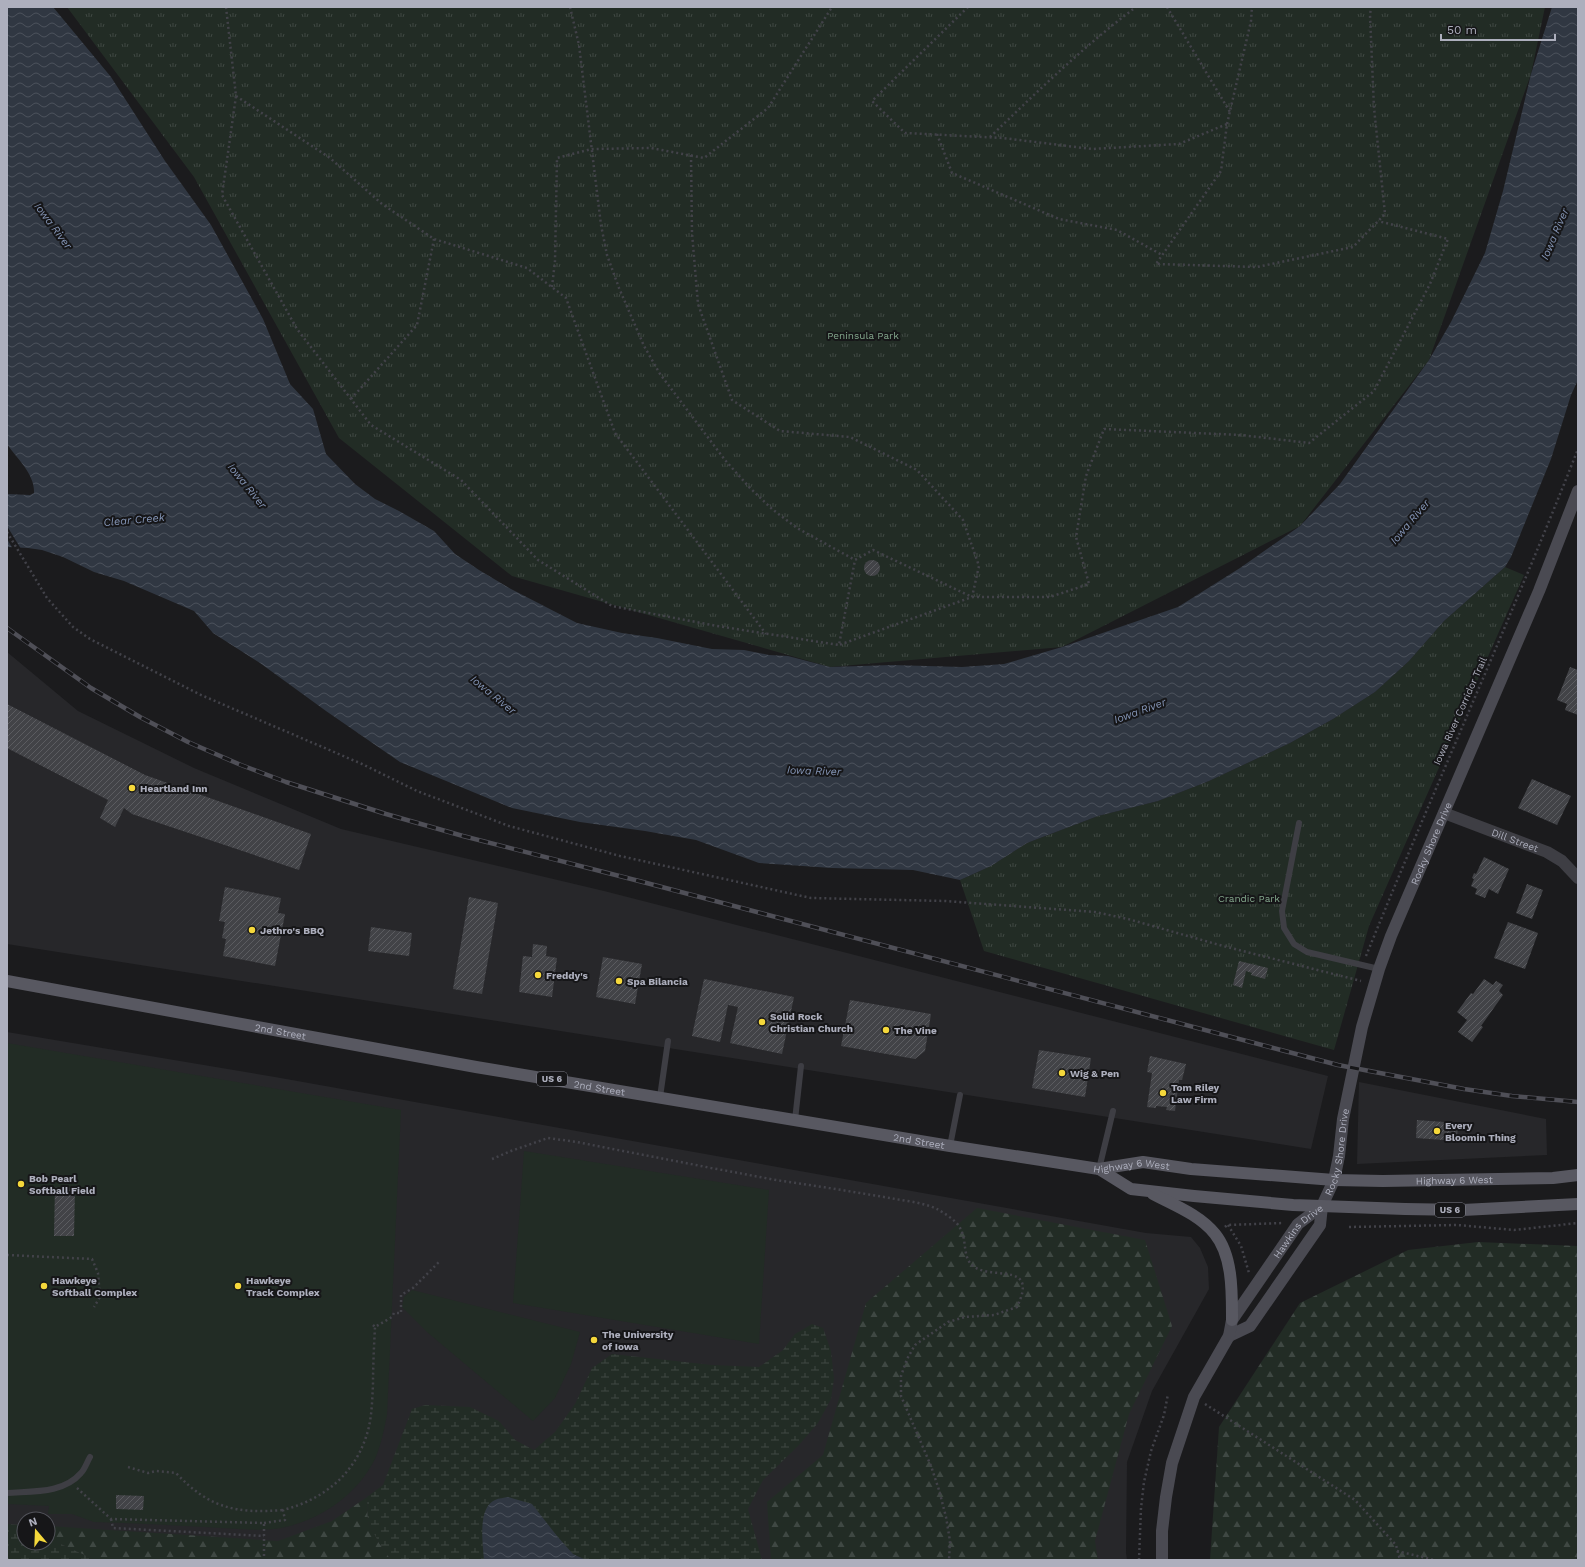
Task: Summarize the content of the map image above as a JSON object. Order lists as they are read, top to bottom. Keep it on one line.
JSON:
{"streets":{"main road":["2nd Street","US 6","Highway 6 West"],"street":["Dill Street","Rocky Shore Drive","Hawkins Drive"],"path":["Iowa River Corridor Trail"]},"crossings":[["Dill Street","Rocky Shore Drive"],["Rocky Shore Drive","Highway 6 West"],["Rocky Shore Drive","Hawkins Drive"],["2nd Street","Highway 6 West"],["Highway 6 West","Hawkins Drive"]],"water":["Iowa River","Clear Creek"],"parks":["Peninsula Park","Crandic Park"],"places":["Heartland Inn","Jethro's BBQ","Freddy's","Spa Bilancia","Solid Rock Christian Church","The Vine","Wig & Pen","Tom Riley Law Firm","Every Bloomin Thing","Bob Pearl Softball Field","Hawkeye Softball Complex","Hawkeye Track Complex","The University of Iowa"],"scale_bar":"50 m","north":"top"}
